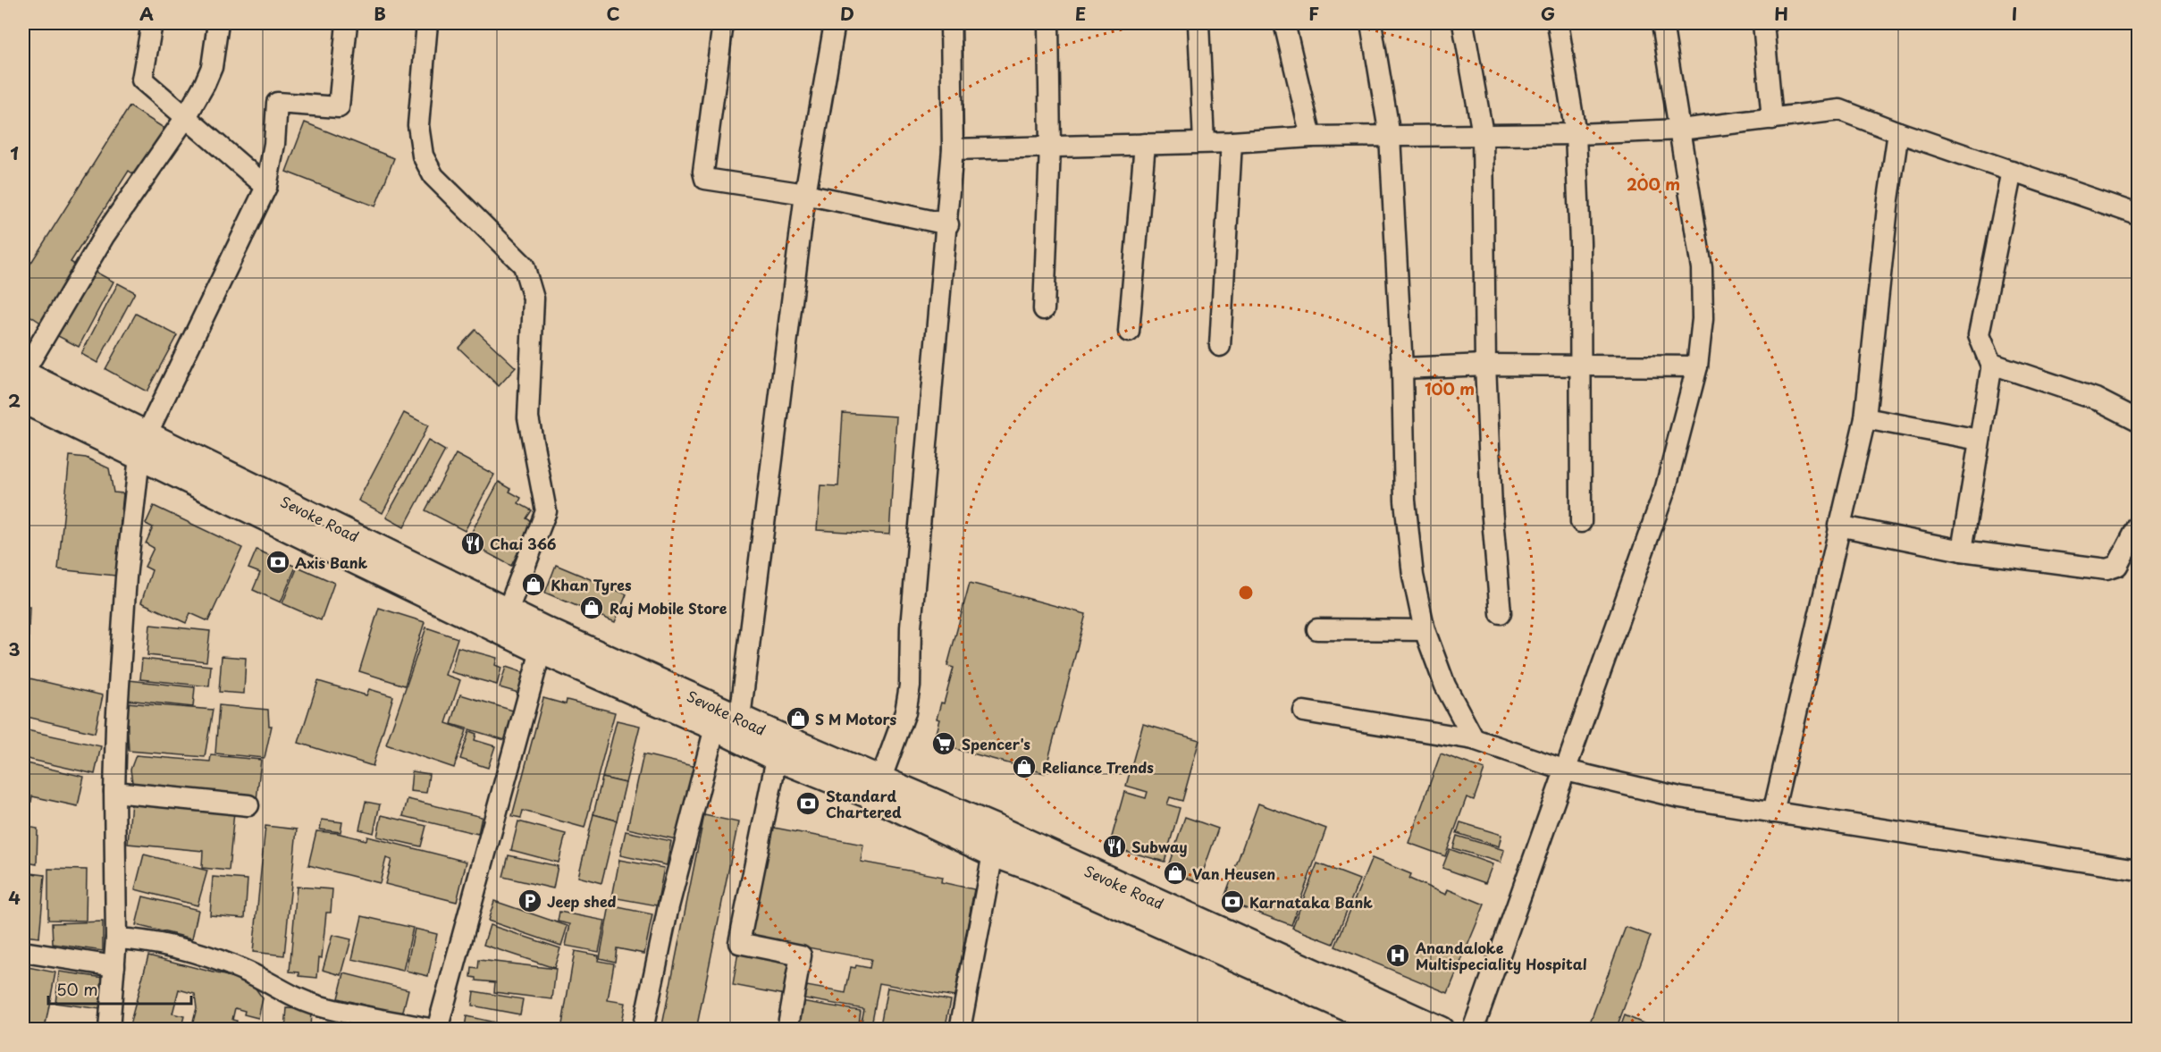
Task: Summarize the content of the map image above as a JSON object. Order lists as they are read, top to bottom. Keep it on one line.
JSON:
{"streets":{"main road":["Sevoke Road"]},"places":{"restaurant":["Chai 366","Subway"],"bank":["Axis Bank","Standard Chartered","Karnataka Bank"],"shop":["Khan Tyres","Raj Mobile Store","S M Motors","Reliance Trends","Van Heusen"],"supermarket":["Spencer's"],"parking":["Jeep shed"],"hospital":["Anandaloke Multispeciality Hospital"]},"scale_bar":"50 m","grid":{"columns":["A","B","C","D","E","F","G","H","I"],"rows":["1","2","3","4"]},"rings":["200 m","100 m"]}
